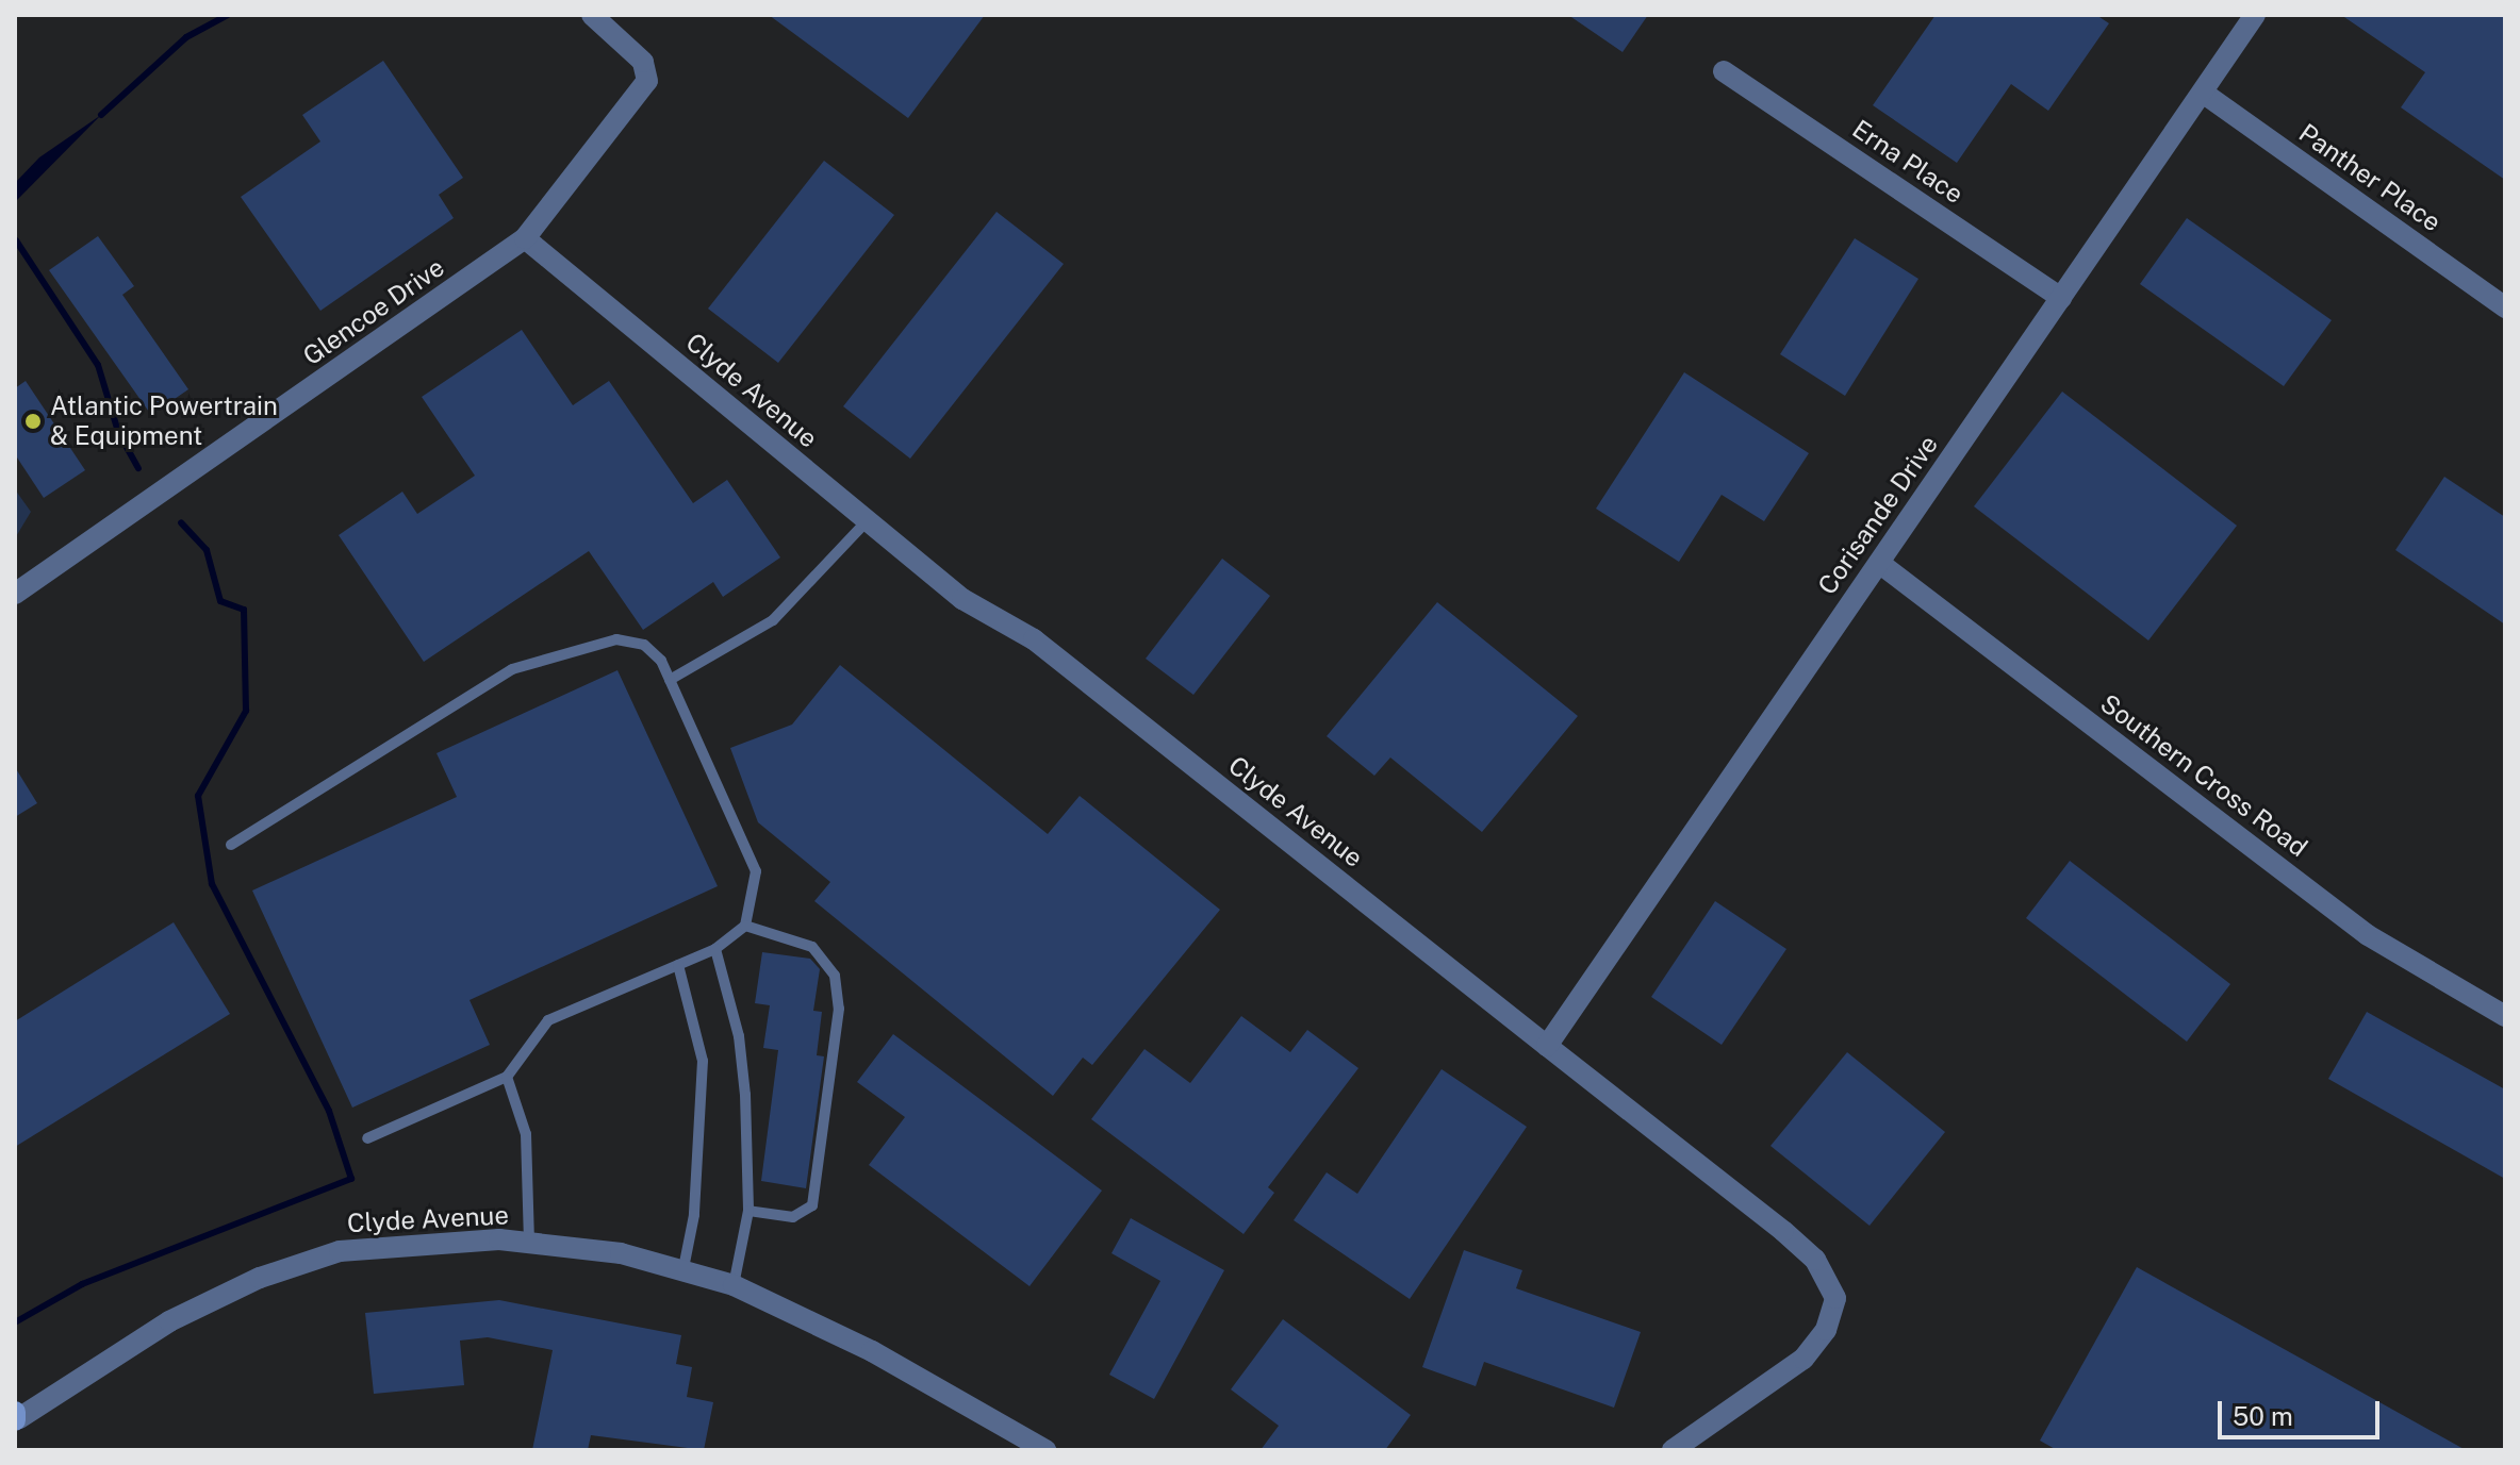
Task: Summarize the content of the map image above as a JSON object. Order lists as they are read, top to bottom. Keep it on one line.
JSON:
{"streets":{"street":["Erna Place","Panther Place","Glencoe Drive","Clyde Avenue","Corisande Drive","Southern Cross Road"]},"crossings":[["Erna Place","Corisande Drive"],["Panther Place","Corisande Drive"],["Glencoe Drive","Clyde Avenue"],["Clyde Avenue","Corisande Drive"],["Corisande Drive","Southern Cross Road"]],"places":["Atlantic Powertrain & Equipment"],"scale_bar":"50 m"}
